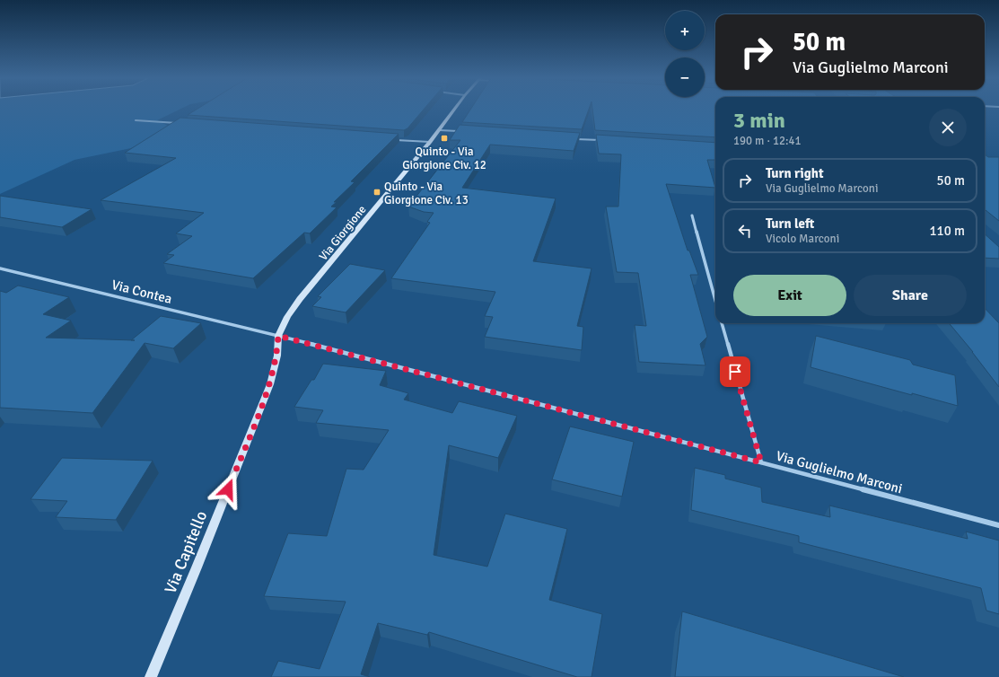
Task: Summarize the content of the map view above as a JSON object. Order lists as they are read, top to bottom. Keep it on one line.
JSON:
{"streets":{"street":["Via Giorgione","Via Contea","Via Guglielmo Marconi","Via Capitello"]},"crossings":[["Via Giorgione","Via Contea"],["Via Giorgione","Via Guglielmo Marconi"],["Via Giorgione","Via Capitello"],["Via Contea","Via Guglielmo Marconi"],["Via Contea","Via Capitello"],["Via Guglielmo Marconi","Via Capitello"]],"places":{"transit":["Quinto - Via Giorgione Civ. 12","Quinto - Via Giorgione Civ. 13"]},"page":{"map_buttons":["+","−"],"turn":["50 m","Via Guglielmo Marconi"],"heading":["3 min","190 m · 12:41"],"list":[{"name":"Turn right","note":"Via Guglielmo Marconi","value":"50 m"},{"name":"Turn left","note":"Vicolo Marconi","value":"110 m"}],"buttons":["Exit","Share"]}}
